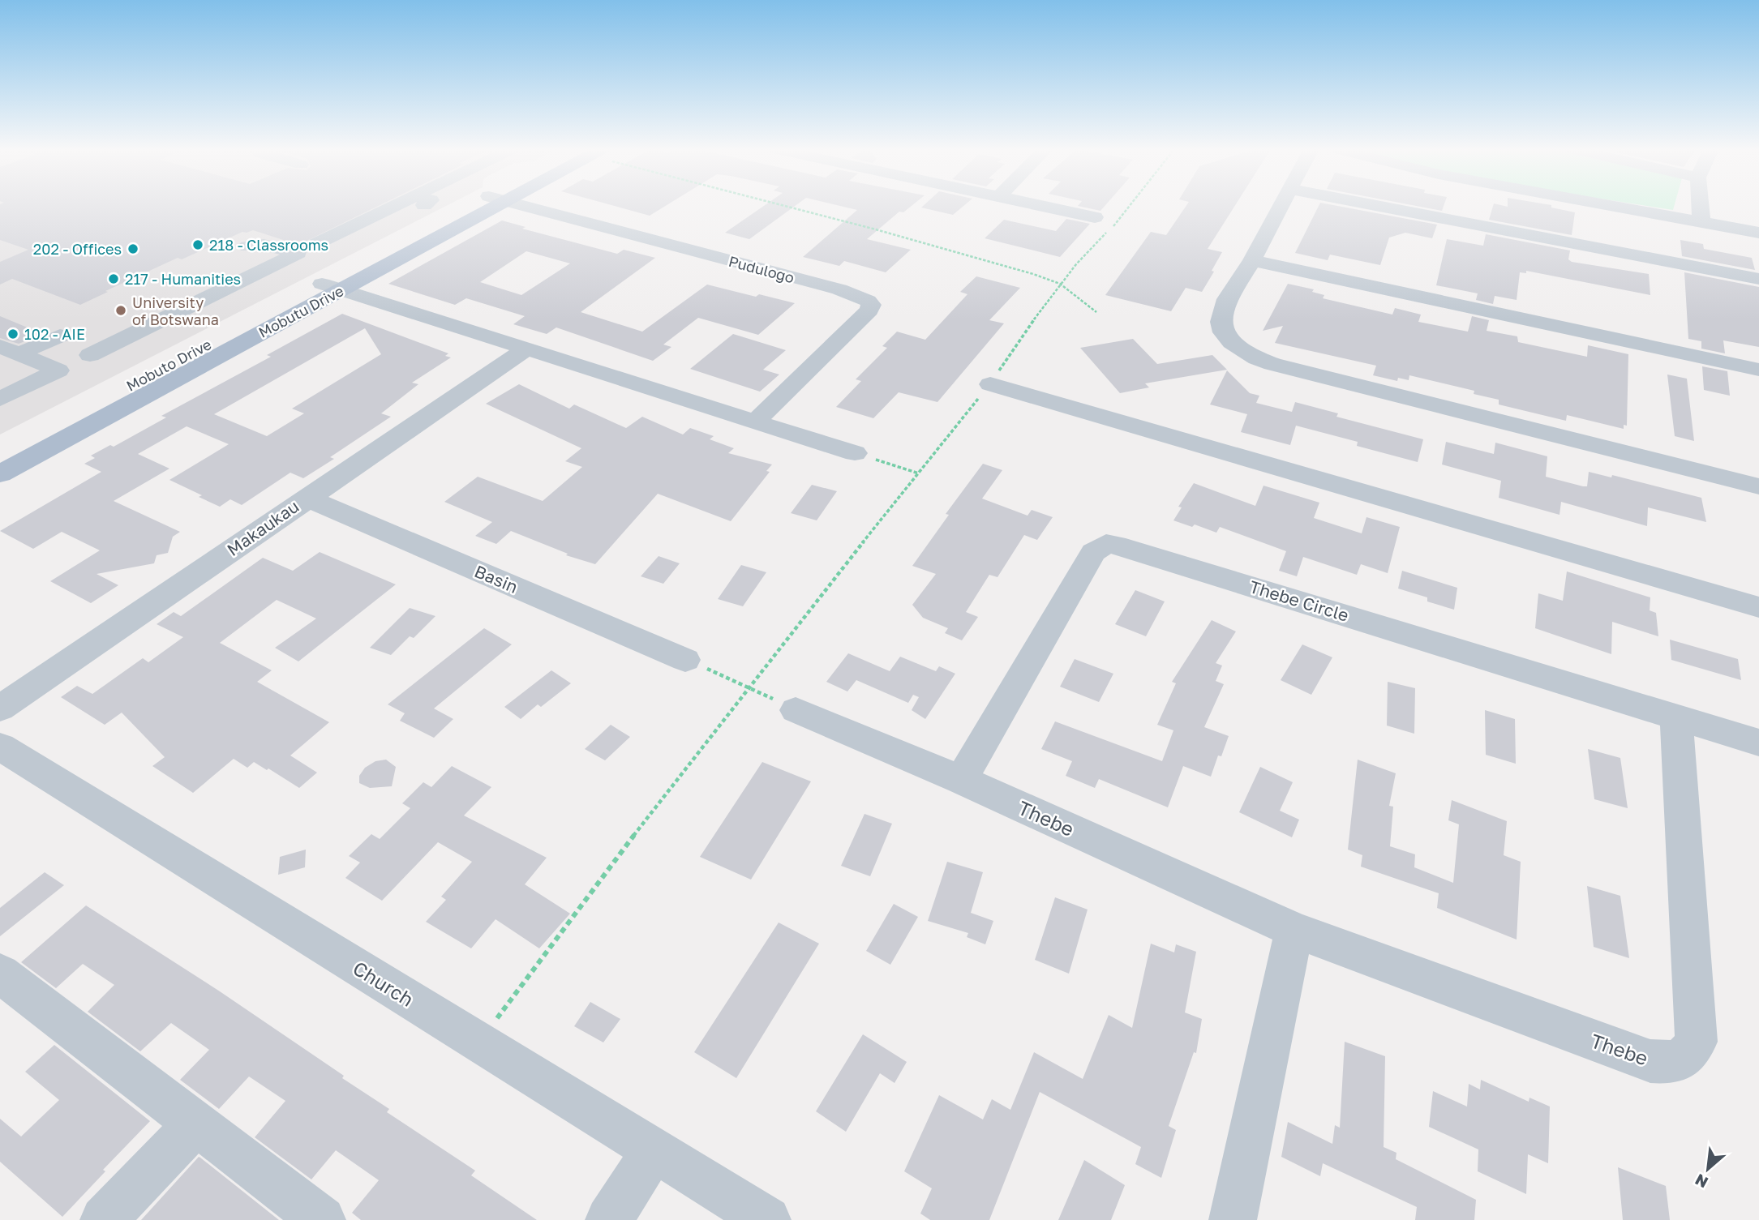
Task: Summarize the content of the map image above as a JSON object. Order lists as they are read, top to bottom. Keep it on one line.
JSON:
{"streets":{"main road":["Mobutu Drive","Mobuto Drive"],"street":["Pudulogo","Makaukau","Basin","Thebe Circle","Thebe","Church"]},"crossings":[["Mobutu Drive","Mobuto Drive"],["Makaukau","Basin"],["Thebe Circle","Thebe"]],"places":["218 - Classrooms","202 - Offices","217 - Humanities","University of Botswana","102 - AIE"],"north":"bottom left"}
